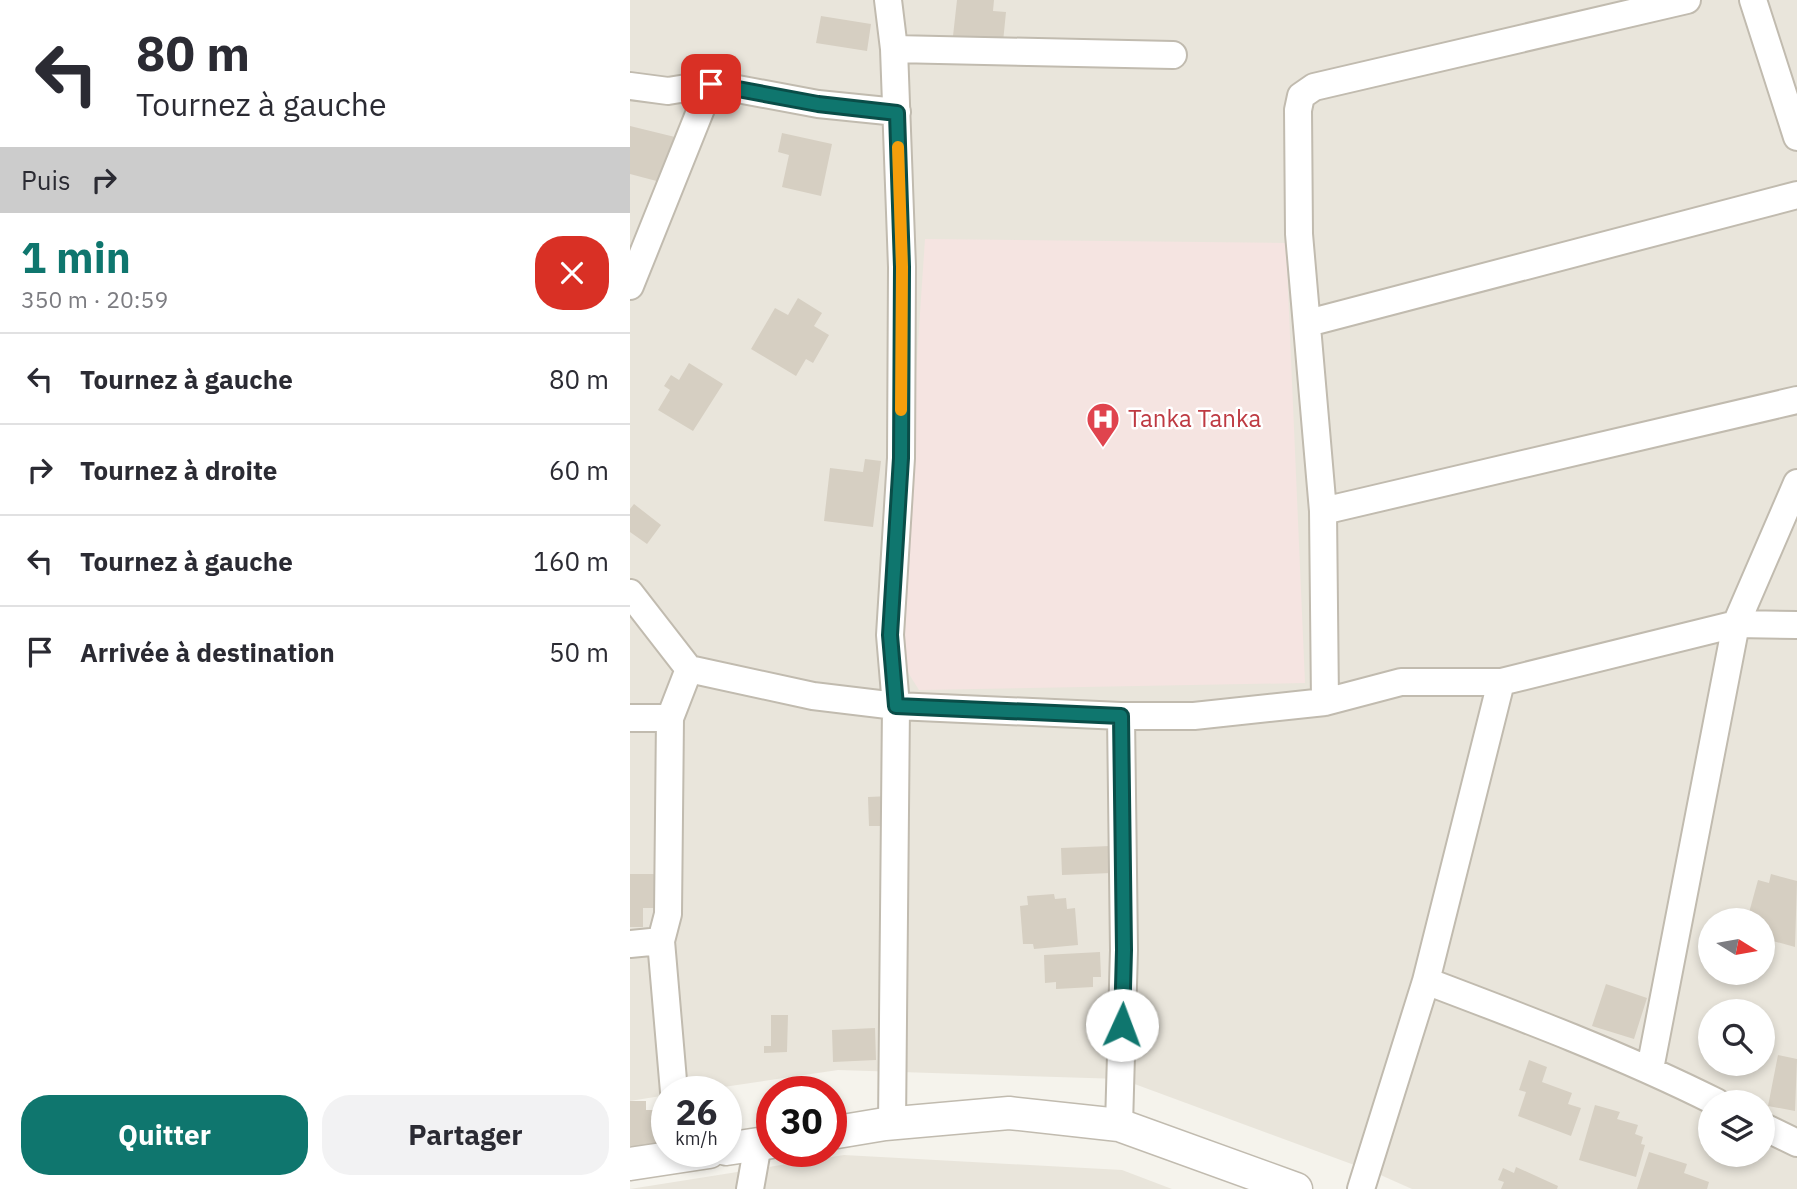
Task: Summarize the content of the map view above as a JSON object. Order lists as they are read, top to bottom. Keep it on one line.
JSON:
{"places":{"hospital":["Tanka Tanka"]},"north":"right","page":{"turn":["80 m","Tournez à gauche"],"then":"Puis","heading":["1 min","350 m · 20:59"],"list":[{"name":"Tournez à gauche","value":"80 m"},{"name":"Tournez à droite","value":"60 m"},{"name":"Tournez à gauche","value":"160 m"},{"name":"Arrivée à destination","value":"50 m"}],"speed":"26 km/h","limit":"30","buttons":["Quitter","Partager"]}}
